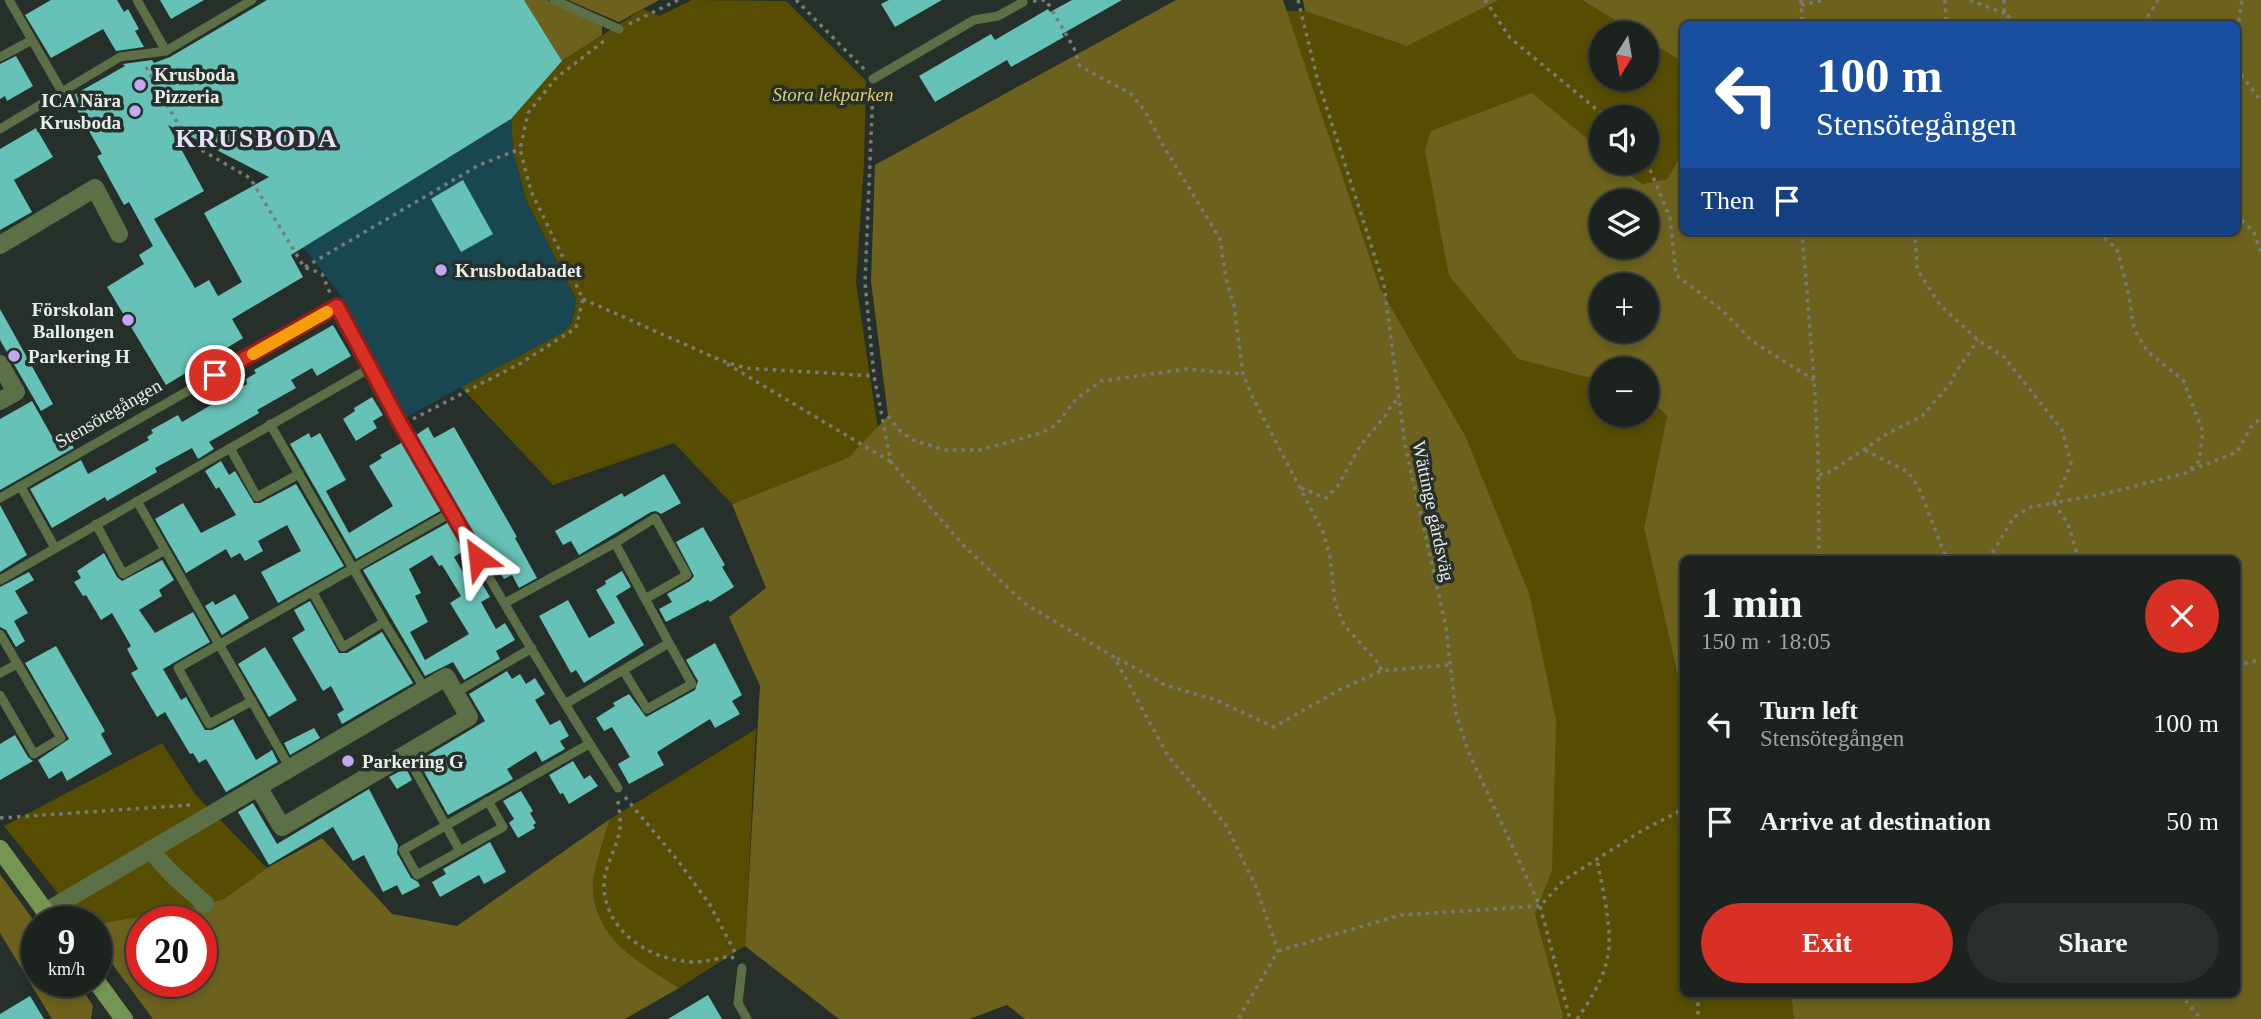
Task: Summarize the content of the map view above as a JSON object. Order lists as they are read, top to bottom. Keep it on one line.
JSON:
{"streets":{"lane":["Stensötegången"],"path":["Wättinge gårdsväg"]},"districts":["KRUSBODA"],"parks":["Stora lekparken"],"places":["Krusboda Pizzeria","ICA Nära Krusboda","Krusbodabadet","Förskolan Ballongen","Parkering H","Parkering G"],"north":"bottom","page":{"map_buttons":["+","−"],"turn":["100 m","Stensötegången"],"then":"Then","heading":["1 min","150 m · 18:05"],"list":[{"name":"Turn left","note":"Stensötegången","value":"100 m"},{"name":"Arrive at destination","value":"50 m"}],"buttons":["Exit","Share"],"speed":"9 km/h","limit":"20"}}
